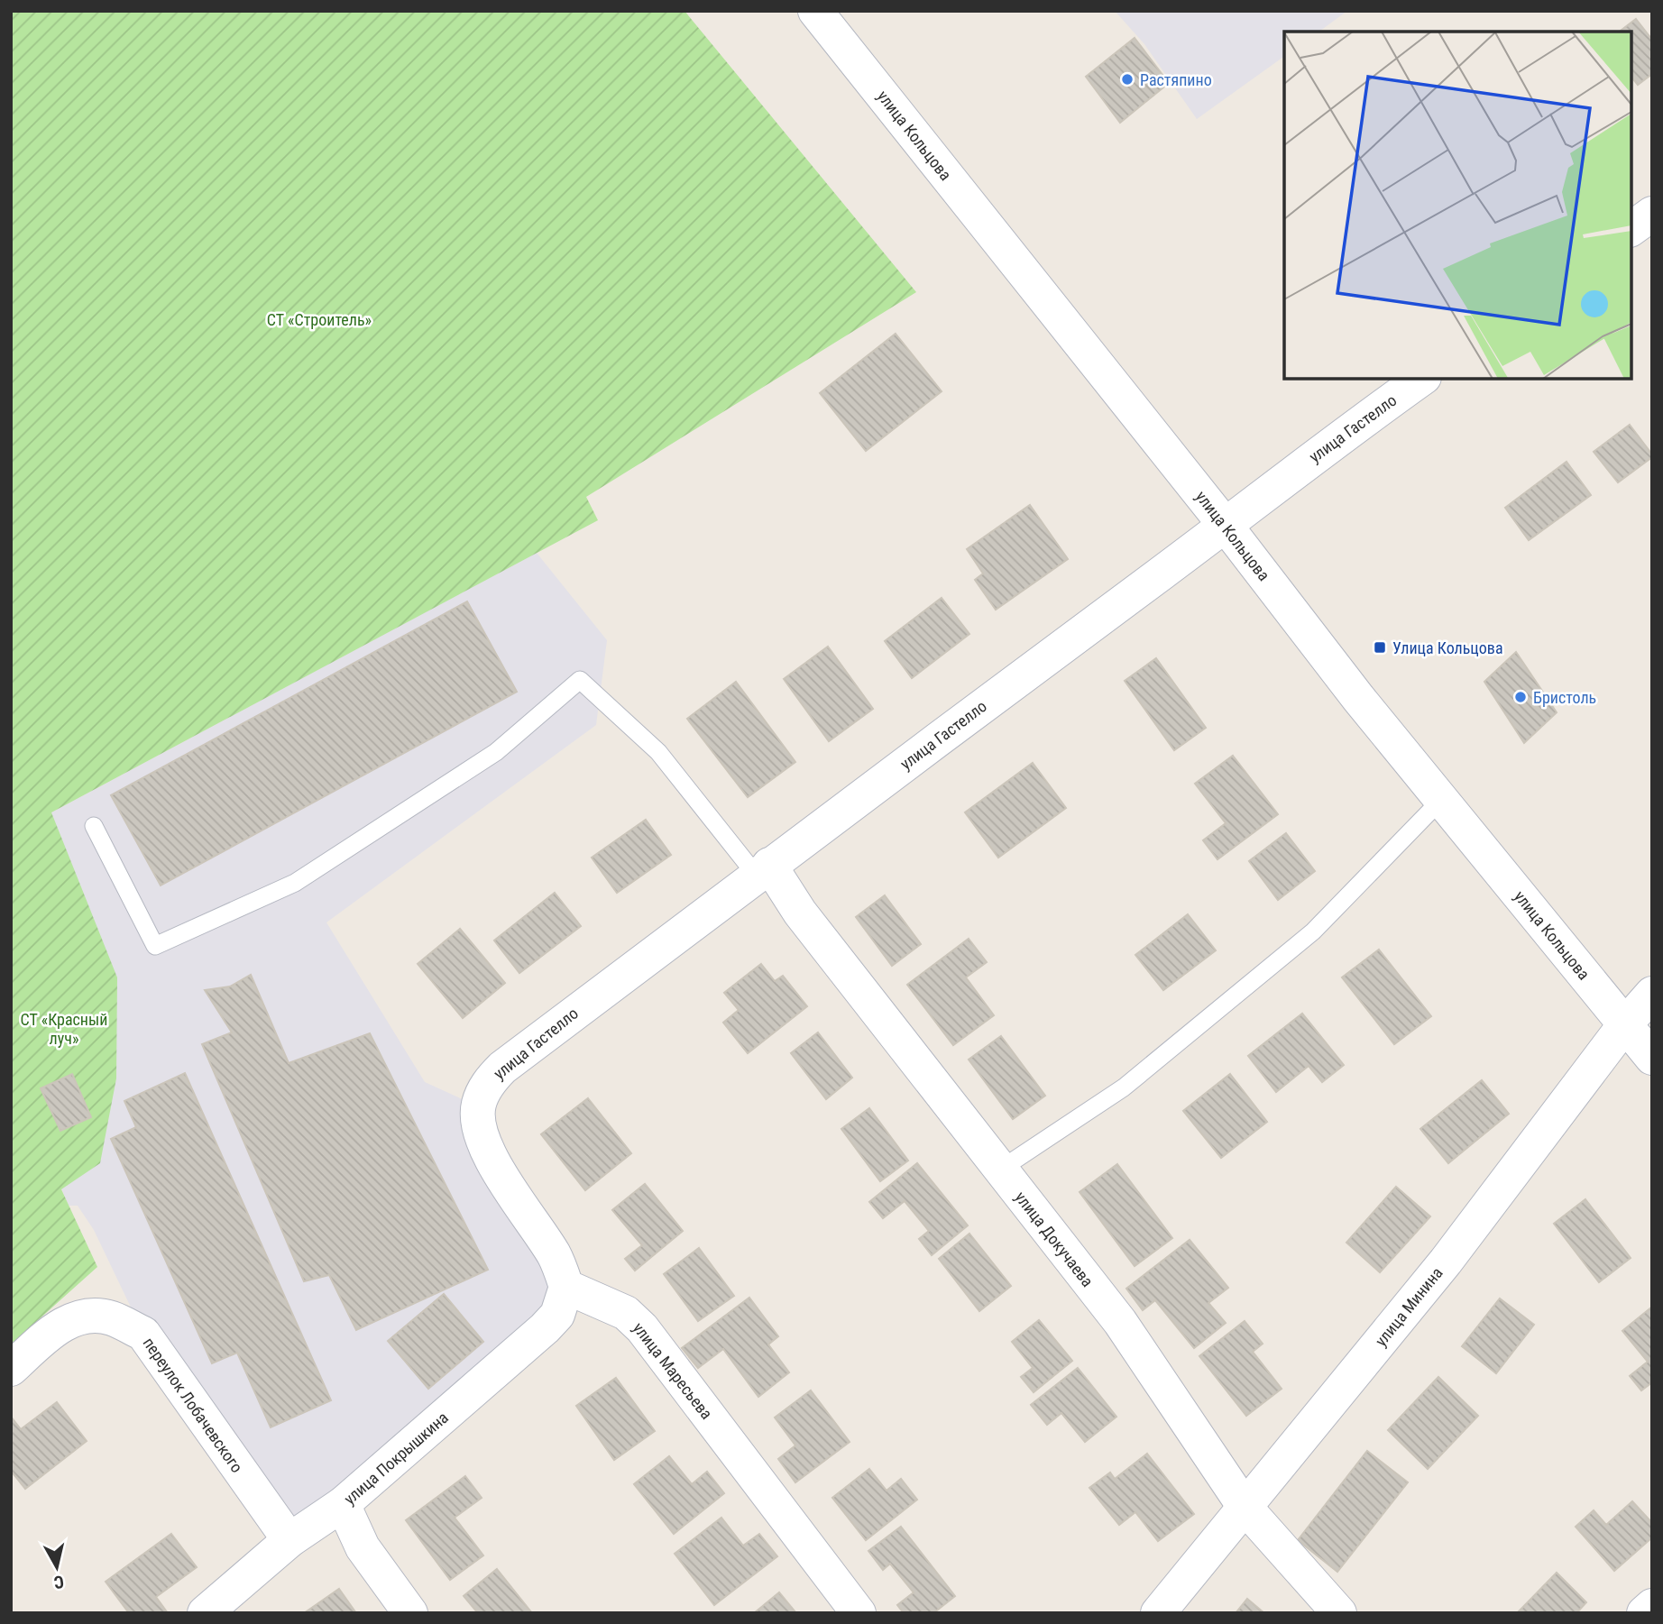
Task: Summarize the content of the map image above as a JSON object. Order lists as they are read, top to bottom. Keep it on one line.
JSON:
{"streets":{"street":["улица Кольцова","улица Гастелло","улица Докучаева","улица Минина","улица Маресьева","переулок Лобачевского","улица Покрышкина"]},"crossings":[["улица Кольцова","улица Гастелло"],["улица Кольцова","улица Минина"],["улица Гастелло","улица Докучаева"],["улица Гастелло","улица Маресьева"],["улица Гастелло","улица Покрышкина"],["улица Докучаева","улица Минина"],["улица Маресьева","улица Покрышкина"],["переулок Лобачевского","улица Покрышкина"]],"parks":["СТ «Строитель»","СТ «Красный луч»"],"places":{"other":["Растяпино","Бристоль"],"transit":["Улица Кольцова"]},"north":"bottom"}
